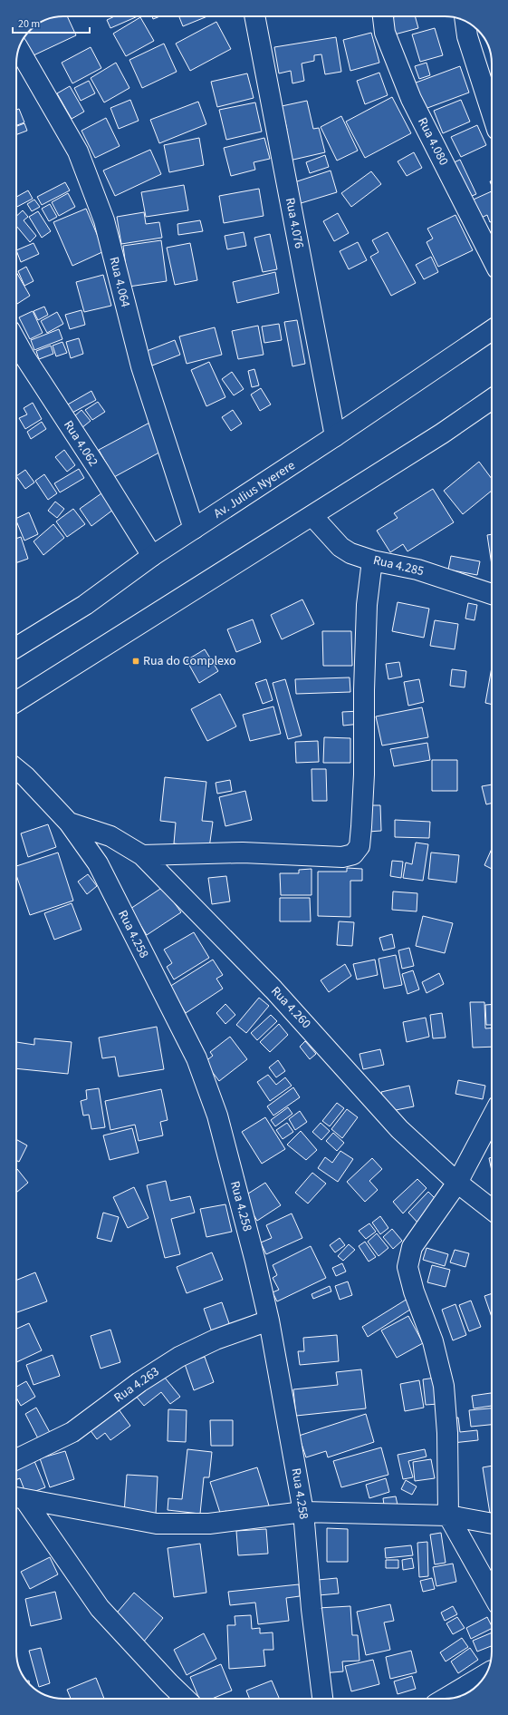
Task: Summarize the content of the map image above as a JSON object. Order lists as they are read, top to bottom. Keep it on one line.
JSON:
{"streets":{"street":["Rua 4.080","Rua 4.076","Rua 4.064","Rua 4.062","Av. Julius Nyerere","Rua 4.285","Rua 4.258","Rua 4.260","Rua 4.263"]},"crossings":[["Rua 4.076","Av. Julius Nyerere"],["Rua 4.064","Av. Julius Nyerere"],["Rua 4.062","Av. Julius Nyerere"],["Rua 4.258","Rua 4.260"],["Rua 4.258","Rua 4.263"]],"places":{"transit":["Rua do Complexo"]},"scale_bar":"20 m"}
